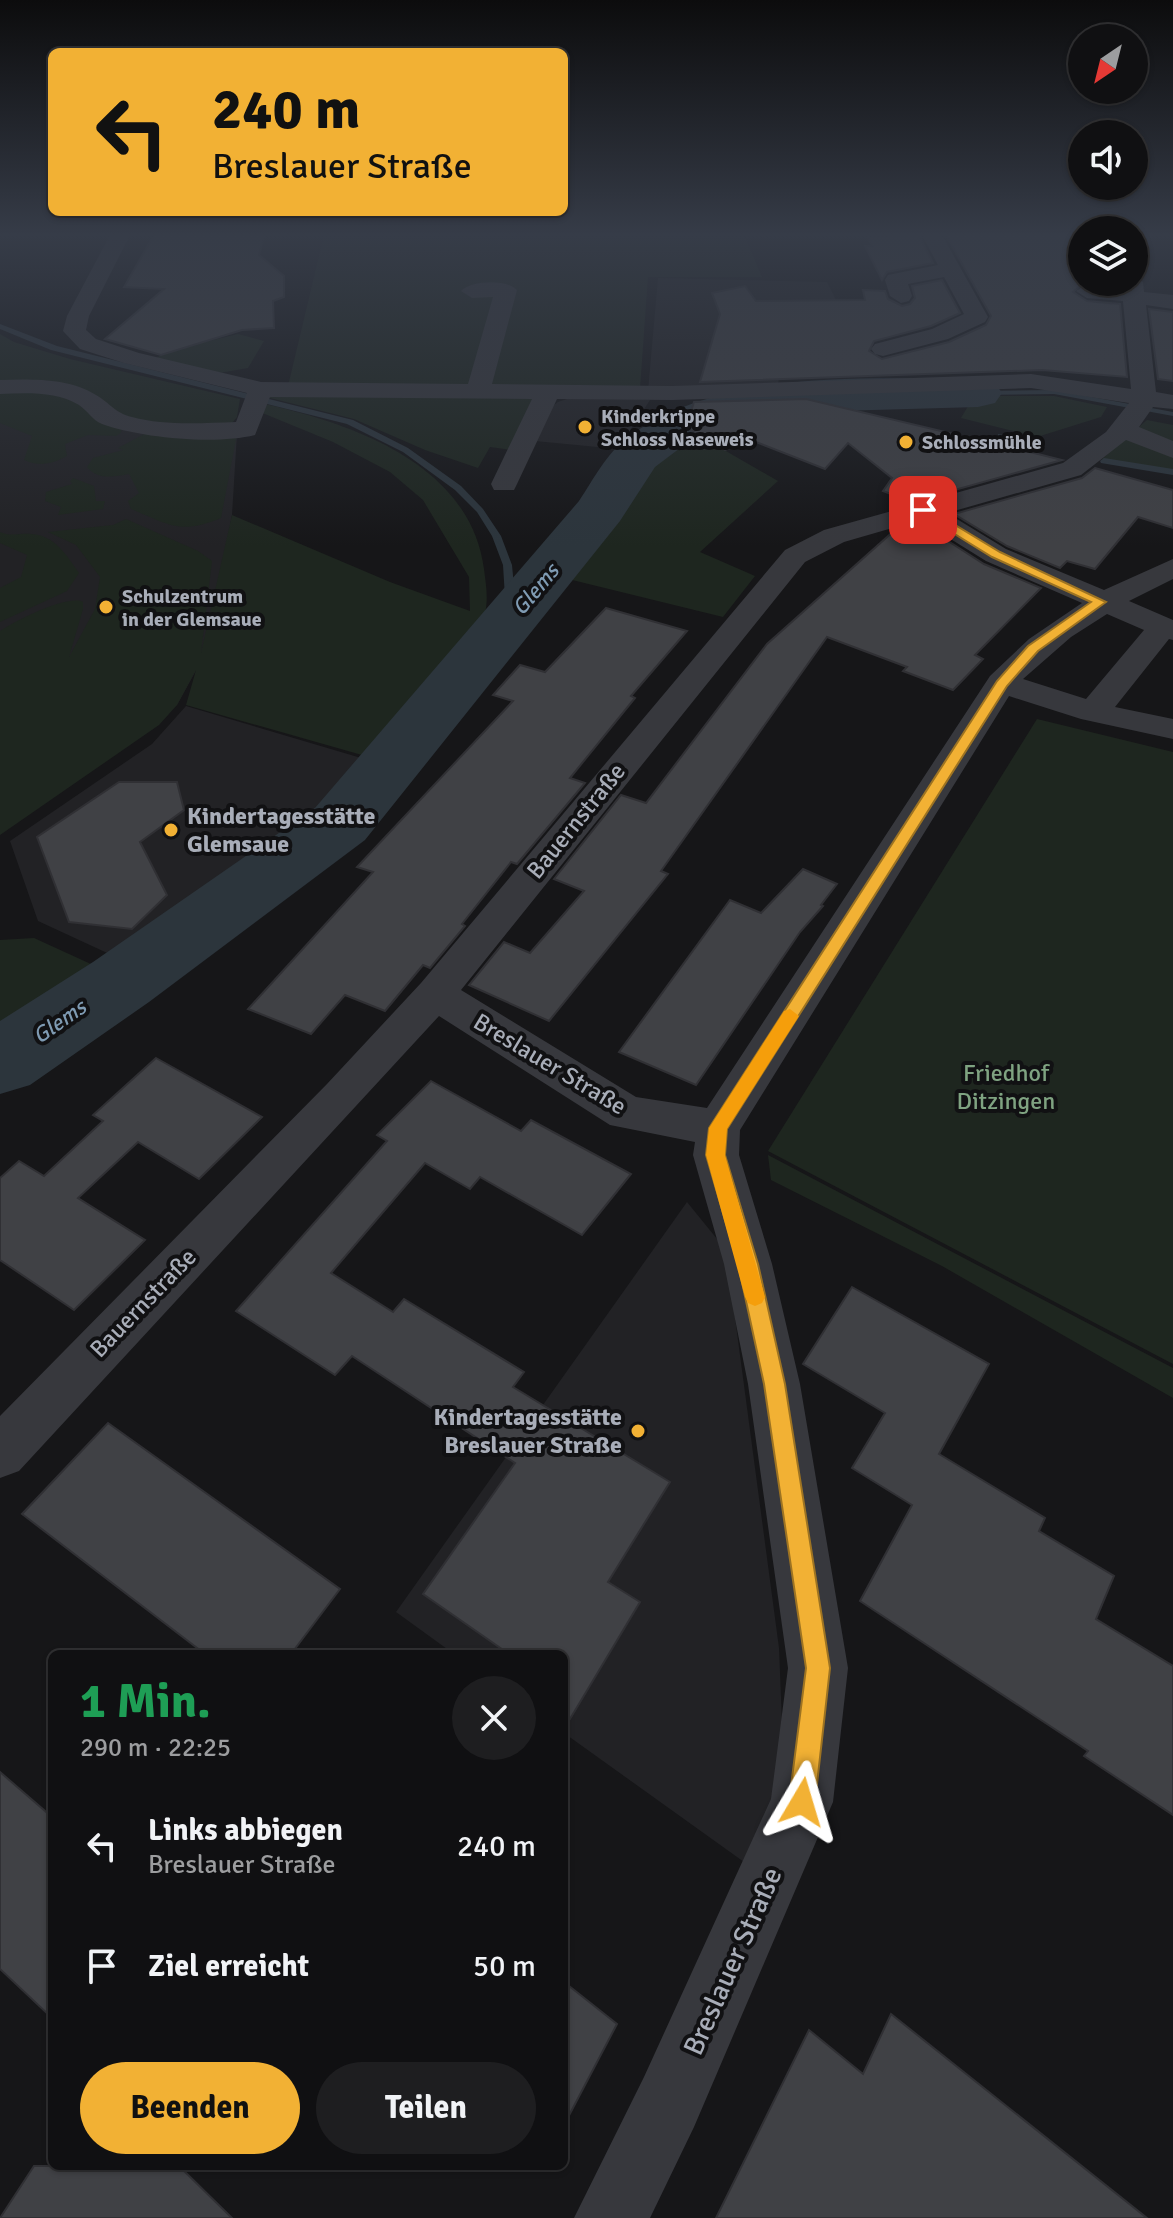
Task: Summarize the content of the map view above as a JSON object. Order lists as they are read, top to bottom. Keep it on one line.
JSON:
{"streets":{"street":["Bauernstraße","Breslauer Straße"]},"crossings":[["Bauernstraße","Breslauer Straße"]],"water":["Glems"],"parks":["Friedhof Ditzingen"],"places":["Kinderkrippe Schloss Naseweis","Schlossmühle","Schulzentrum in der Glemsaue","Kindertagesstätte Glemsaue","Kindertagesstätte Breslauer Straße"],"north":"bottom left","page":{"turn":["240 m","Breslauer Straße"],"heading":["1 Min.","290 m · 22:25"],"list":[{"name":"Links abbiegen","note":"Breslauer Straße","value":"240 m"},{"name":"Ziel erreicht","value":"50 m"}],"buttons":["Beenden","Teilen"]}}
